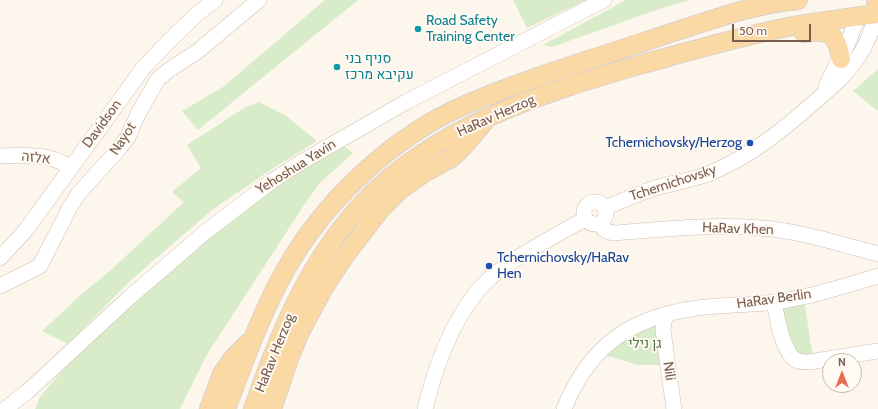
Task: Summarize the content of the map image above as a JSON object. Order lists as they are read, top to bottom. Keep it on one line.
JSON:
{"streets":{"main road":["HaRav Herzog"],"street":["Davidson","Nayot","אלזה","Yehoshua Yavin","Tchernichovsky","HaRav Khen","HaRav Berlin","Nili"]},"crossings":[["HaRav Herzog","Tchernichovsky"],["Davidson","אלזה"],["Tchernichovsky","HaRav Khen"],["HaRav Berlin","Nili"]],"parks":["גן נילי"],"places":["Road Safety Training Center","סניף בני עקיבא מרכז","Tchernichovsky/Herzog","Tchernichovsky/HaRav Hen"],"scale_bar":"50 m","north":"top"}
